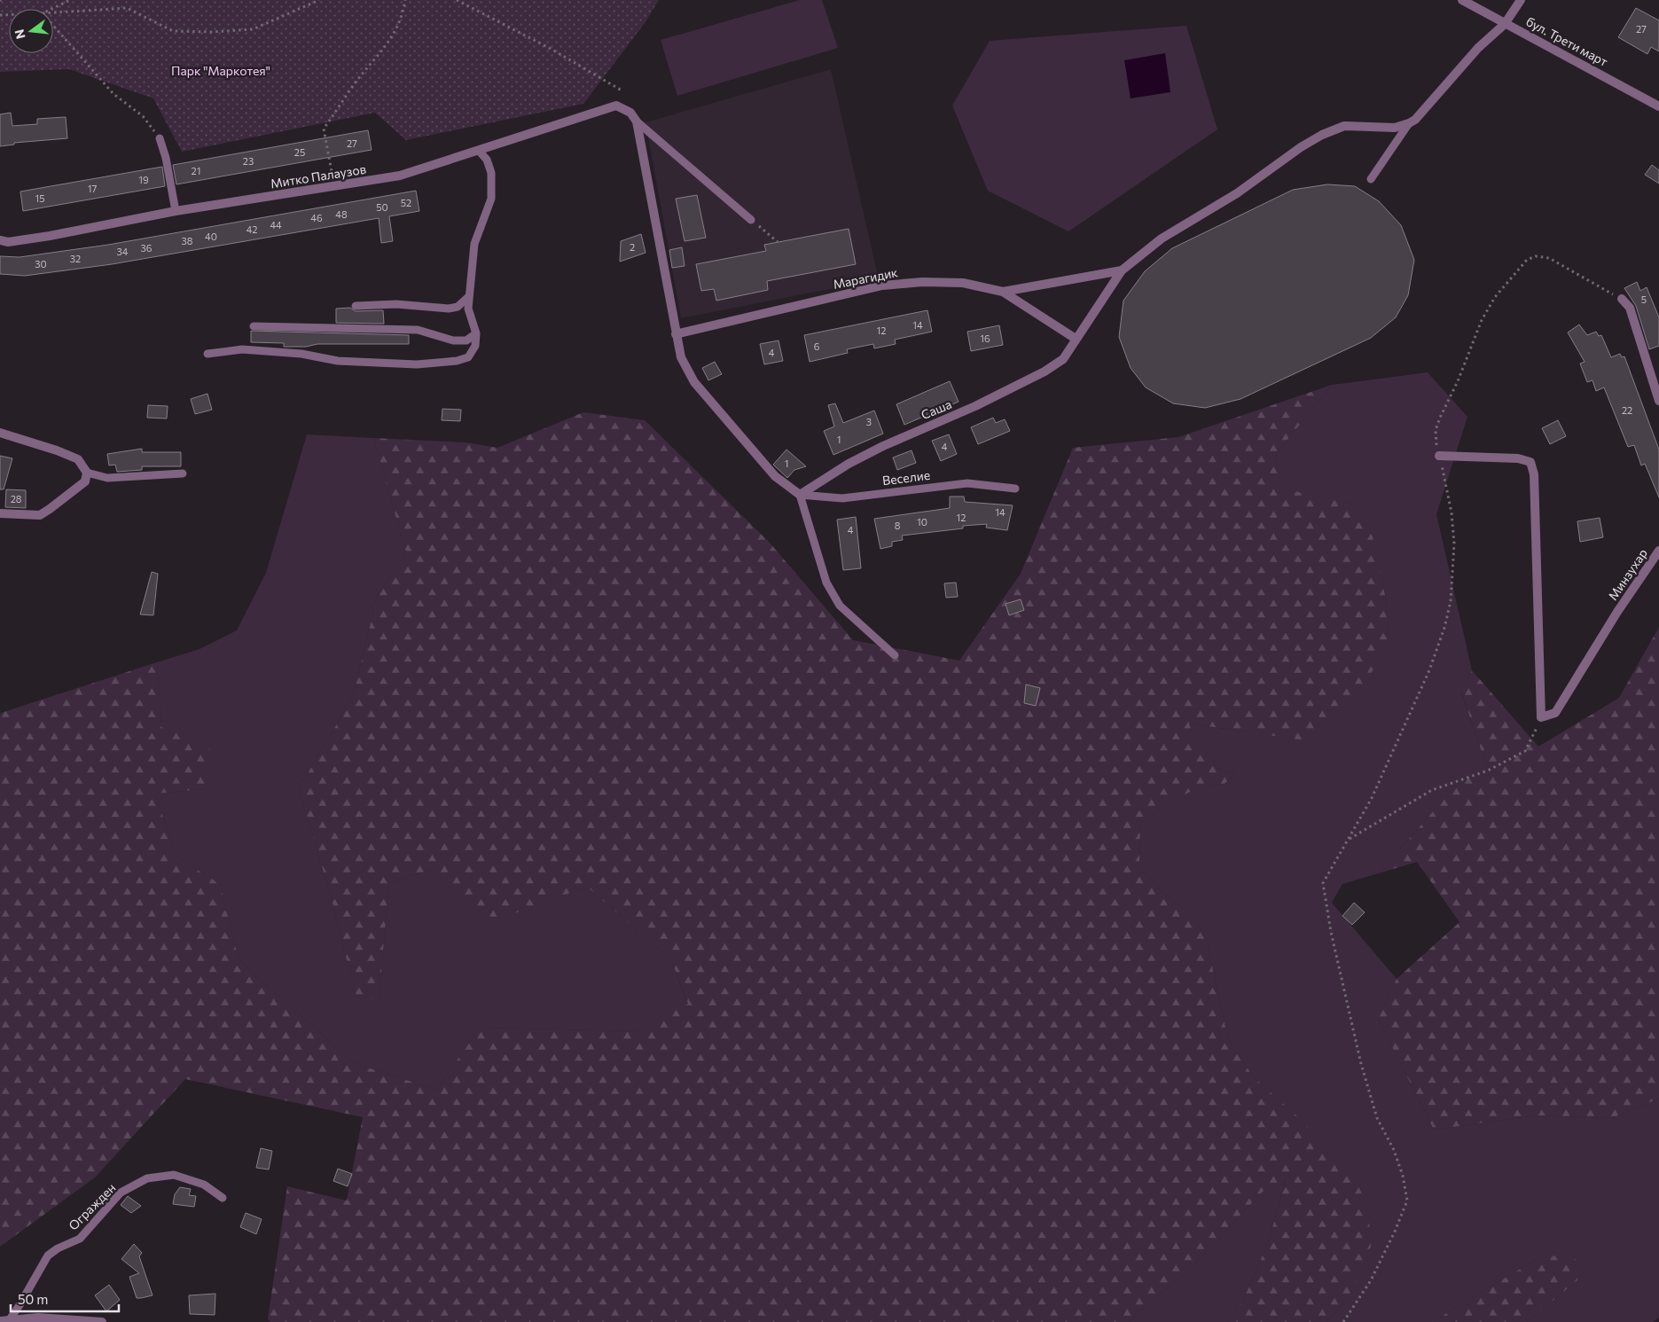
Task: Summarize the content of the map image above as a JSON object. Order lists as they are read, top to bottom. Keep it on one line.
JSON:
{"streets":{"street":["бул. Трети март","Митко Палаузов","Марагидик","Саша","Минзухар"],"lane":["Веселие","Огражден"]},"crossings":[["Марагидик","Саша"],["Саша","Веселие"]],"parks":["Парк \"Маркотея\""],"house_numbers":["27","27","25","23","21","19","17","15","52","50","48","46","44","42","40","38","2","36","34","32","30","5","14","12","16","6","4","22","3","1","4","1","28","14","12","10","8","4"],"scale_bar":"50 m","north":"left"}
